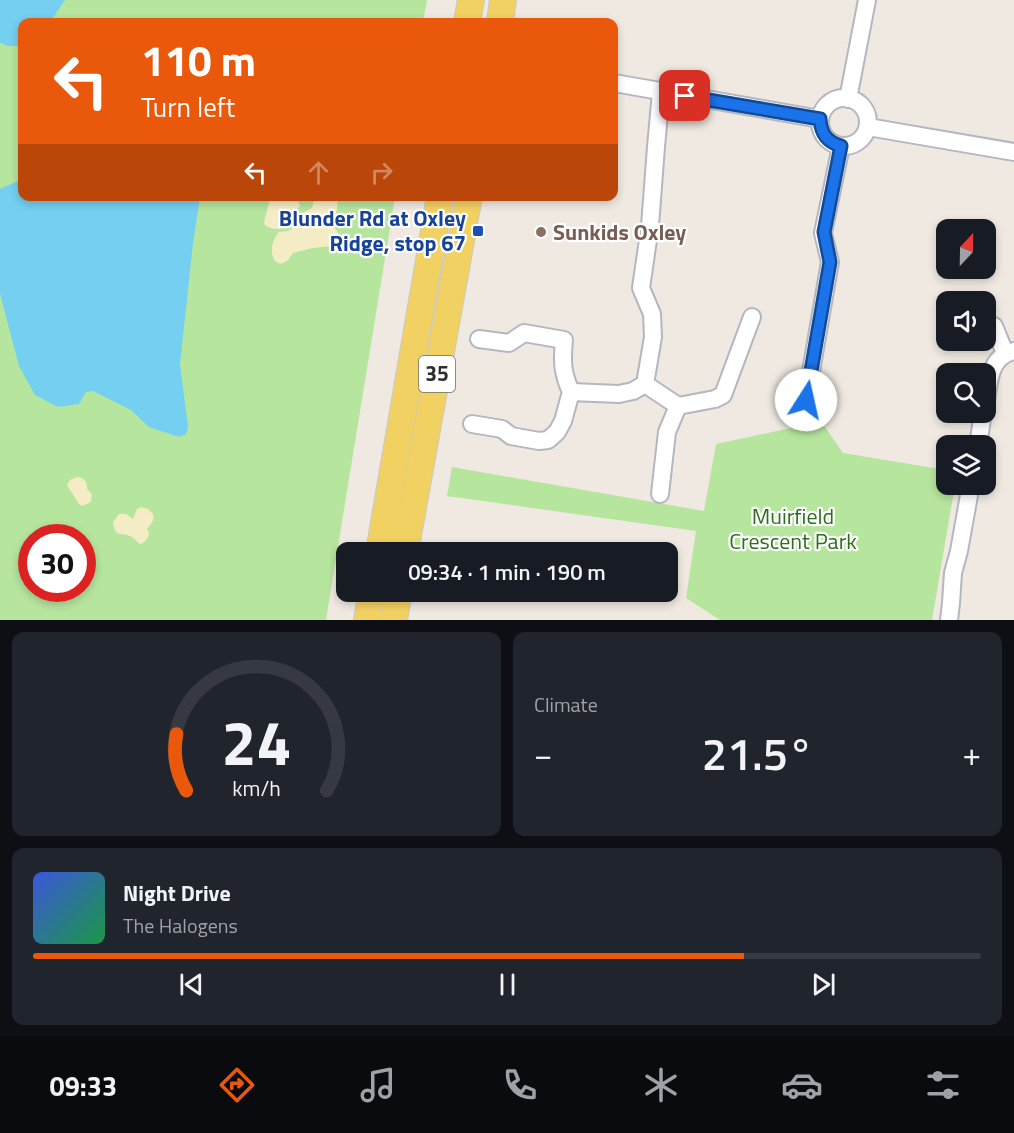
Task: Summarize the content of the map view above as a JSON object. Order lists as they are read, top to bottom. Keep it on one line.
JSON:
{"streets":{"main road":["35"]},"parks":["Muirfield Crescent Park"],"places":{"transit":["Blunder Rd at Oxley Ridge, stop 67"],"other":["Sunkids Oxley"]},"north":"top","page":{"turn":["110 m","Turn left"],"limit":"30","trip":"09:34 · 1 min · 190 m","tile":"Climate","heat":["−","21.5°","+"],"song":["Night Drive","The Halogens"],"tabs":"09:33","gauge":["24","km/h"]}}
